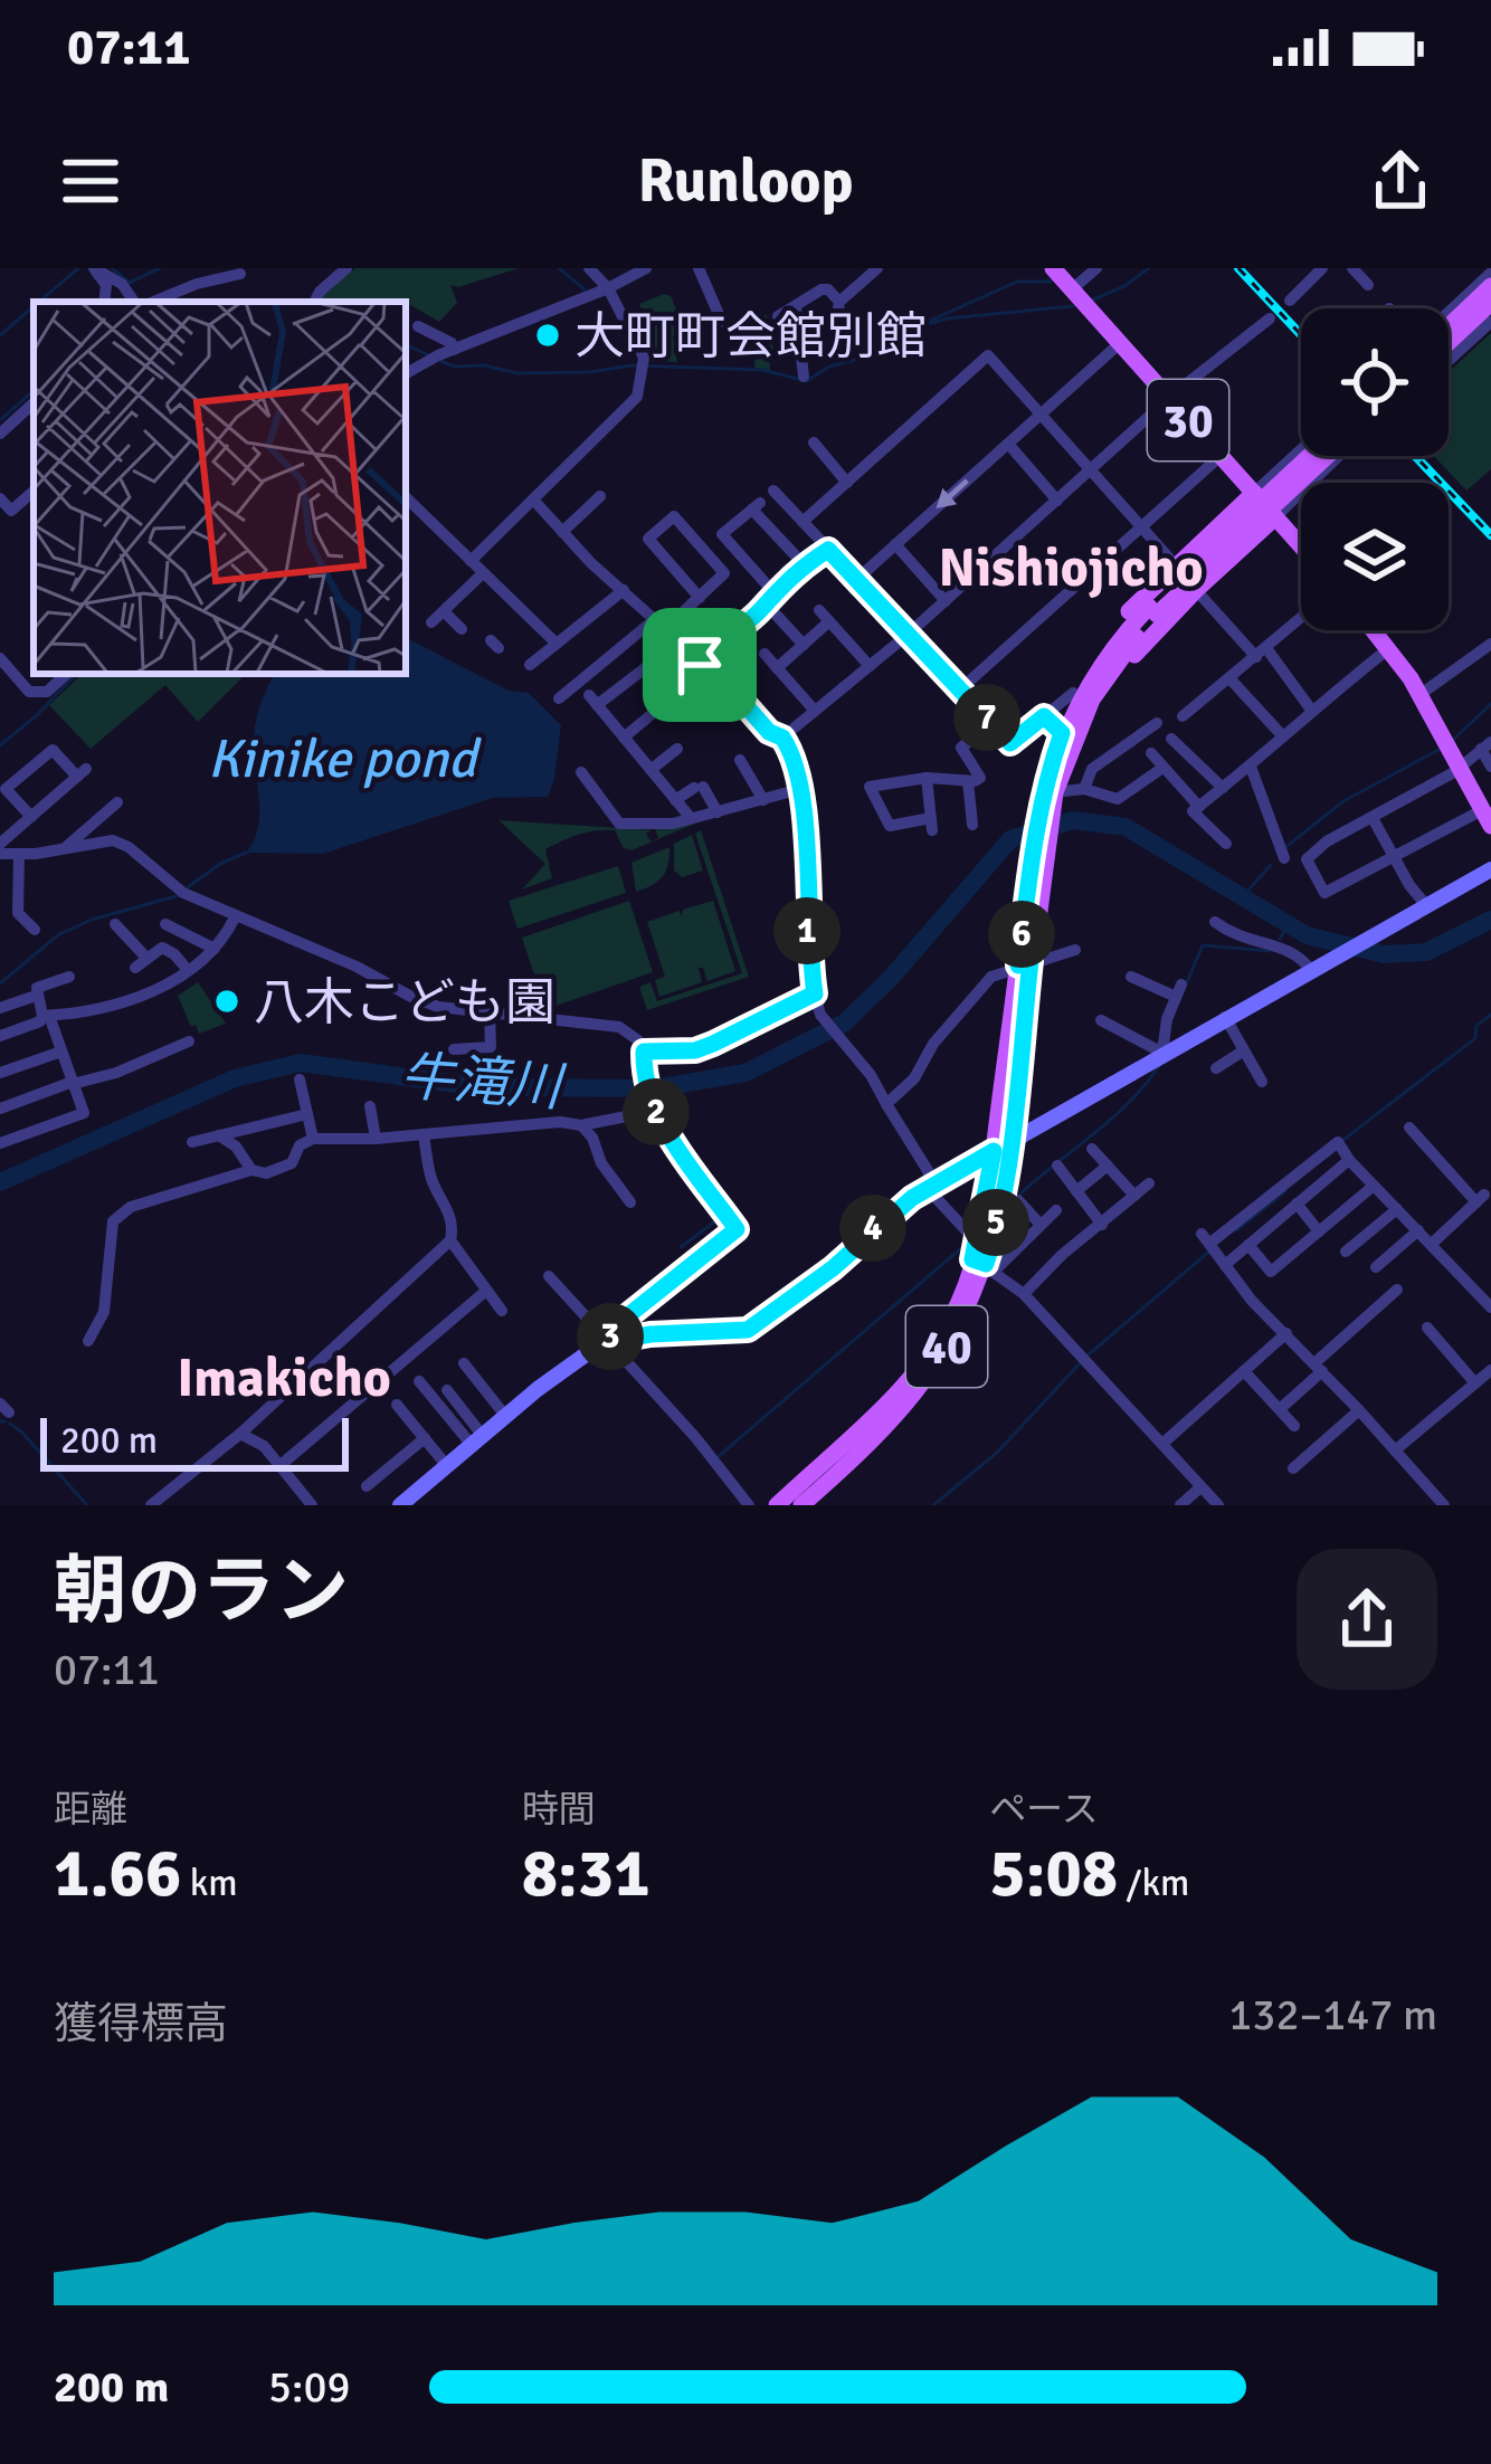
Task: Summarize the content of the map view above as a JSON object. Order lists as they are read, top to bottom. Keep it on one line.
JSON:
{"streets":{"main road":["30","40"]},"districts":["Nishiojicho","Imakicho"],"water":["Kinike pond","牛滝川"],"places":["大町町会館別館","八木こども園"],"scale_bar":"200 m","page":{"status":"07:11","header":"Runloop","pins":["7","1","6","2","5","4","3"],"scale":"200 m","heading":["朝のラン","07:11"],"stats":[["距離","1.66 km"],["時間","8:31"],["ペース","5:08 /km"]],"chart":["獲得標高","132–147 m"],"list":[{"name":"200 m","note":"5:09"}]}}
